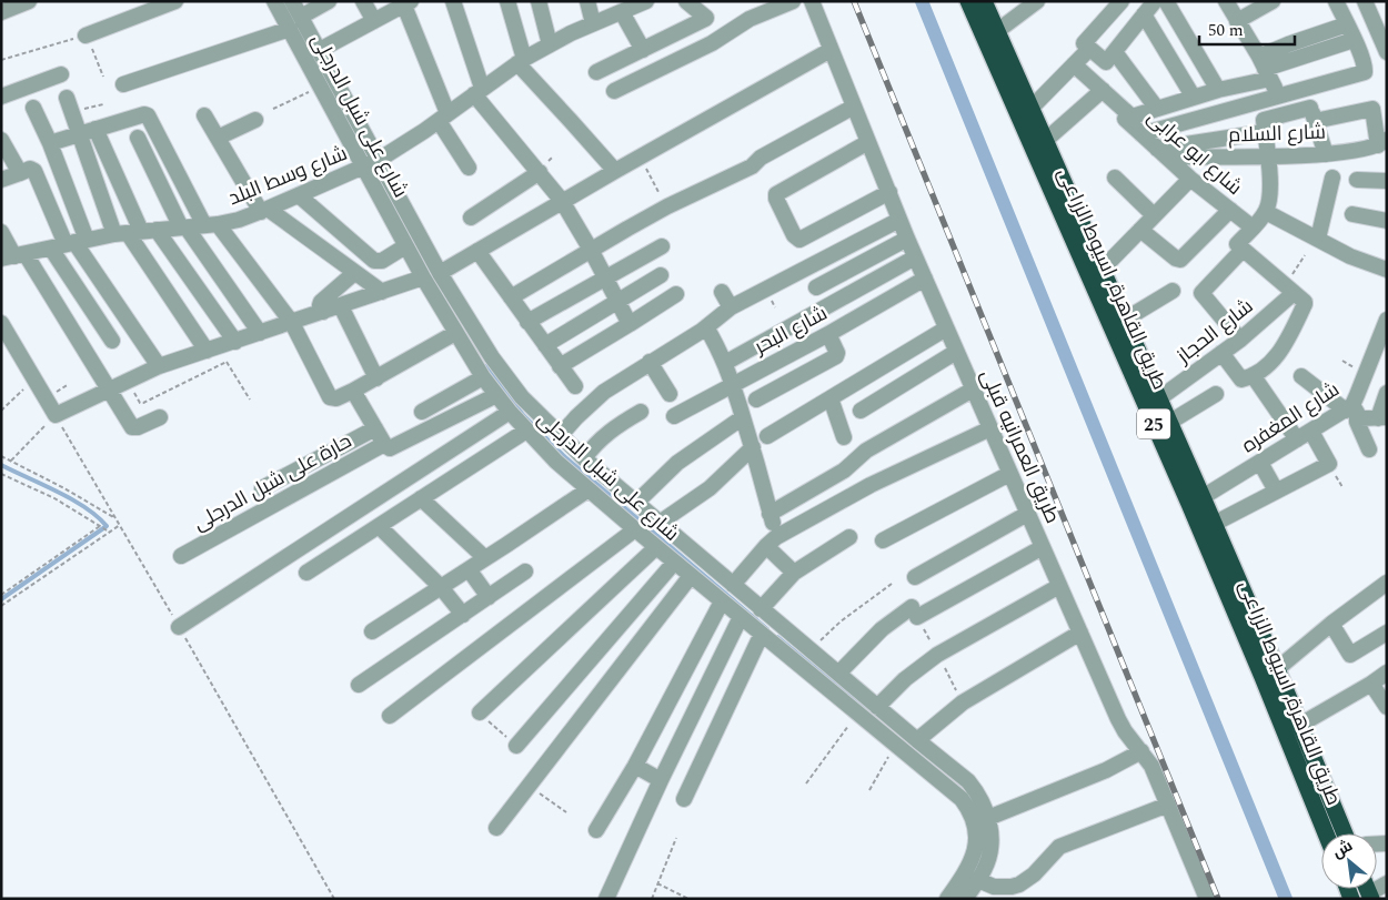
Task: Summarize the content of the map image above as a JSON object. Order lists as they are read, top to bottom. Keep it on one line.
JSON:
{"streets":{"highway":["طريق القاهرة, اسيوط الزراعى","25"],"street":["شارع على شبل الدرجلى","شارع السلام","شارع ابو عرابى","شارع وسط البلد","شارع البحر","شارع الحجاز","شارع المغفره","طريق العمرانيه قبلى","حارة على شبل الدرجلى"]},"crossings":[["شارع على شبل الدرجلى","شارع وسط البلد"],["شارع على شبل الدرجلى","حارة على شبل الدرجلى"],["شارع السلام","شارع ابو عرابى"],["طريق القاهرة, اسيوط الزراعى","شارع الحجاز"],["طريق القاهرة, اسيوط الزراعى","شارع المغفره"],["شارع البحر","طريق العمرانيه قبلى"]],"scale_bar":"50 m","north":"top left"}
